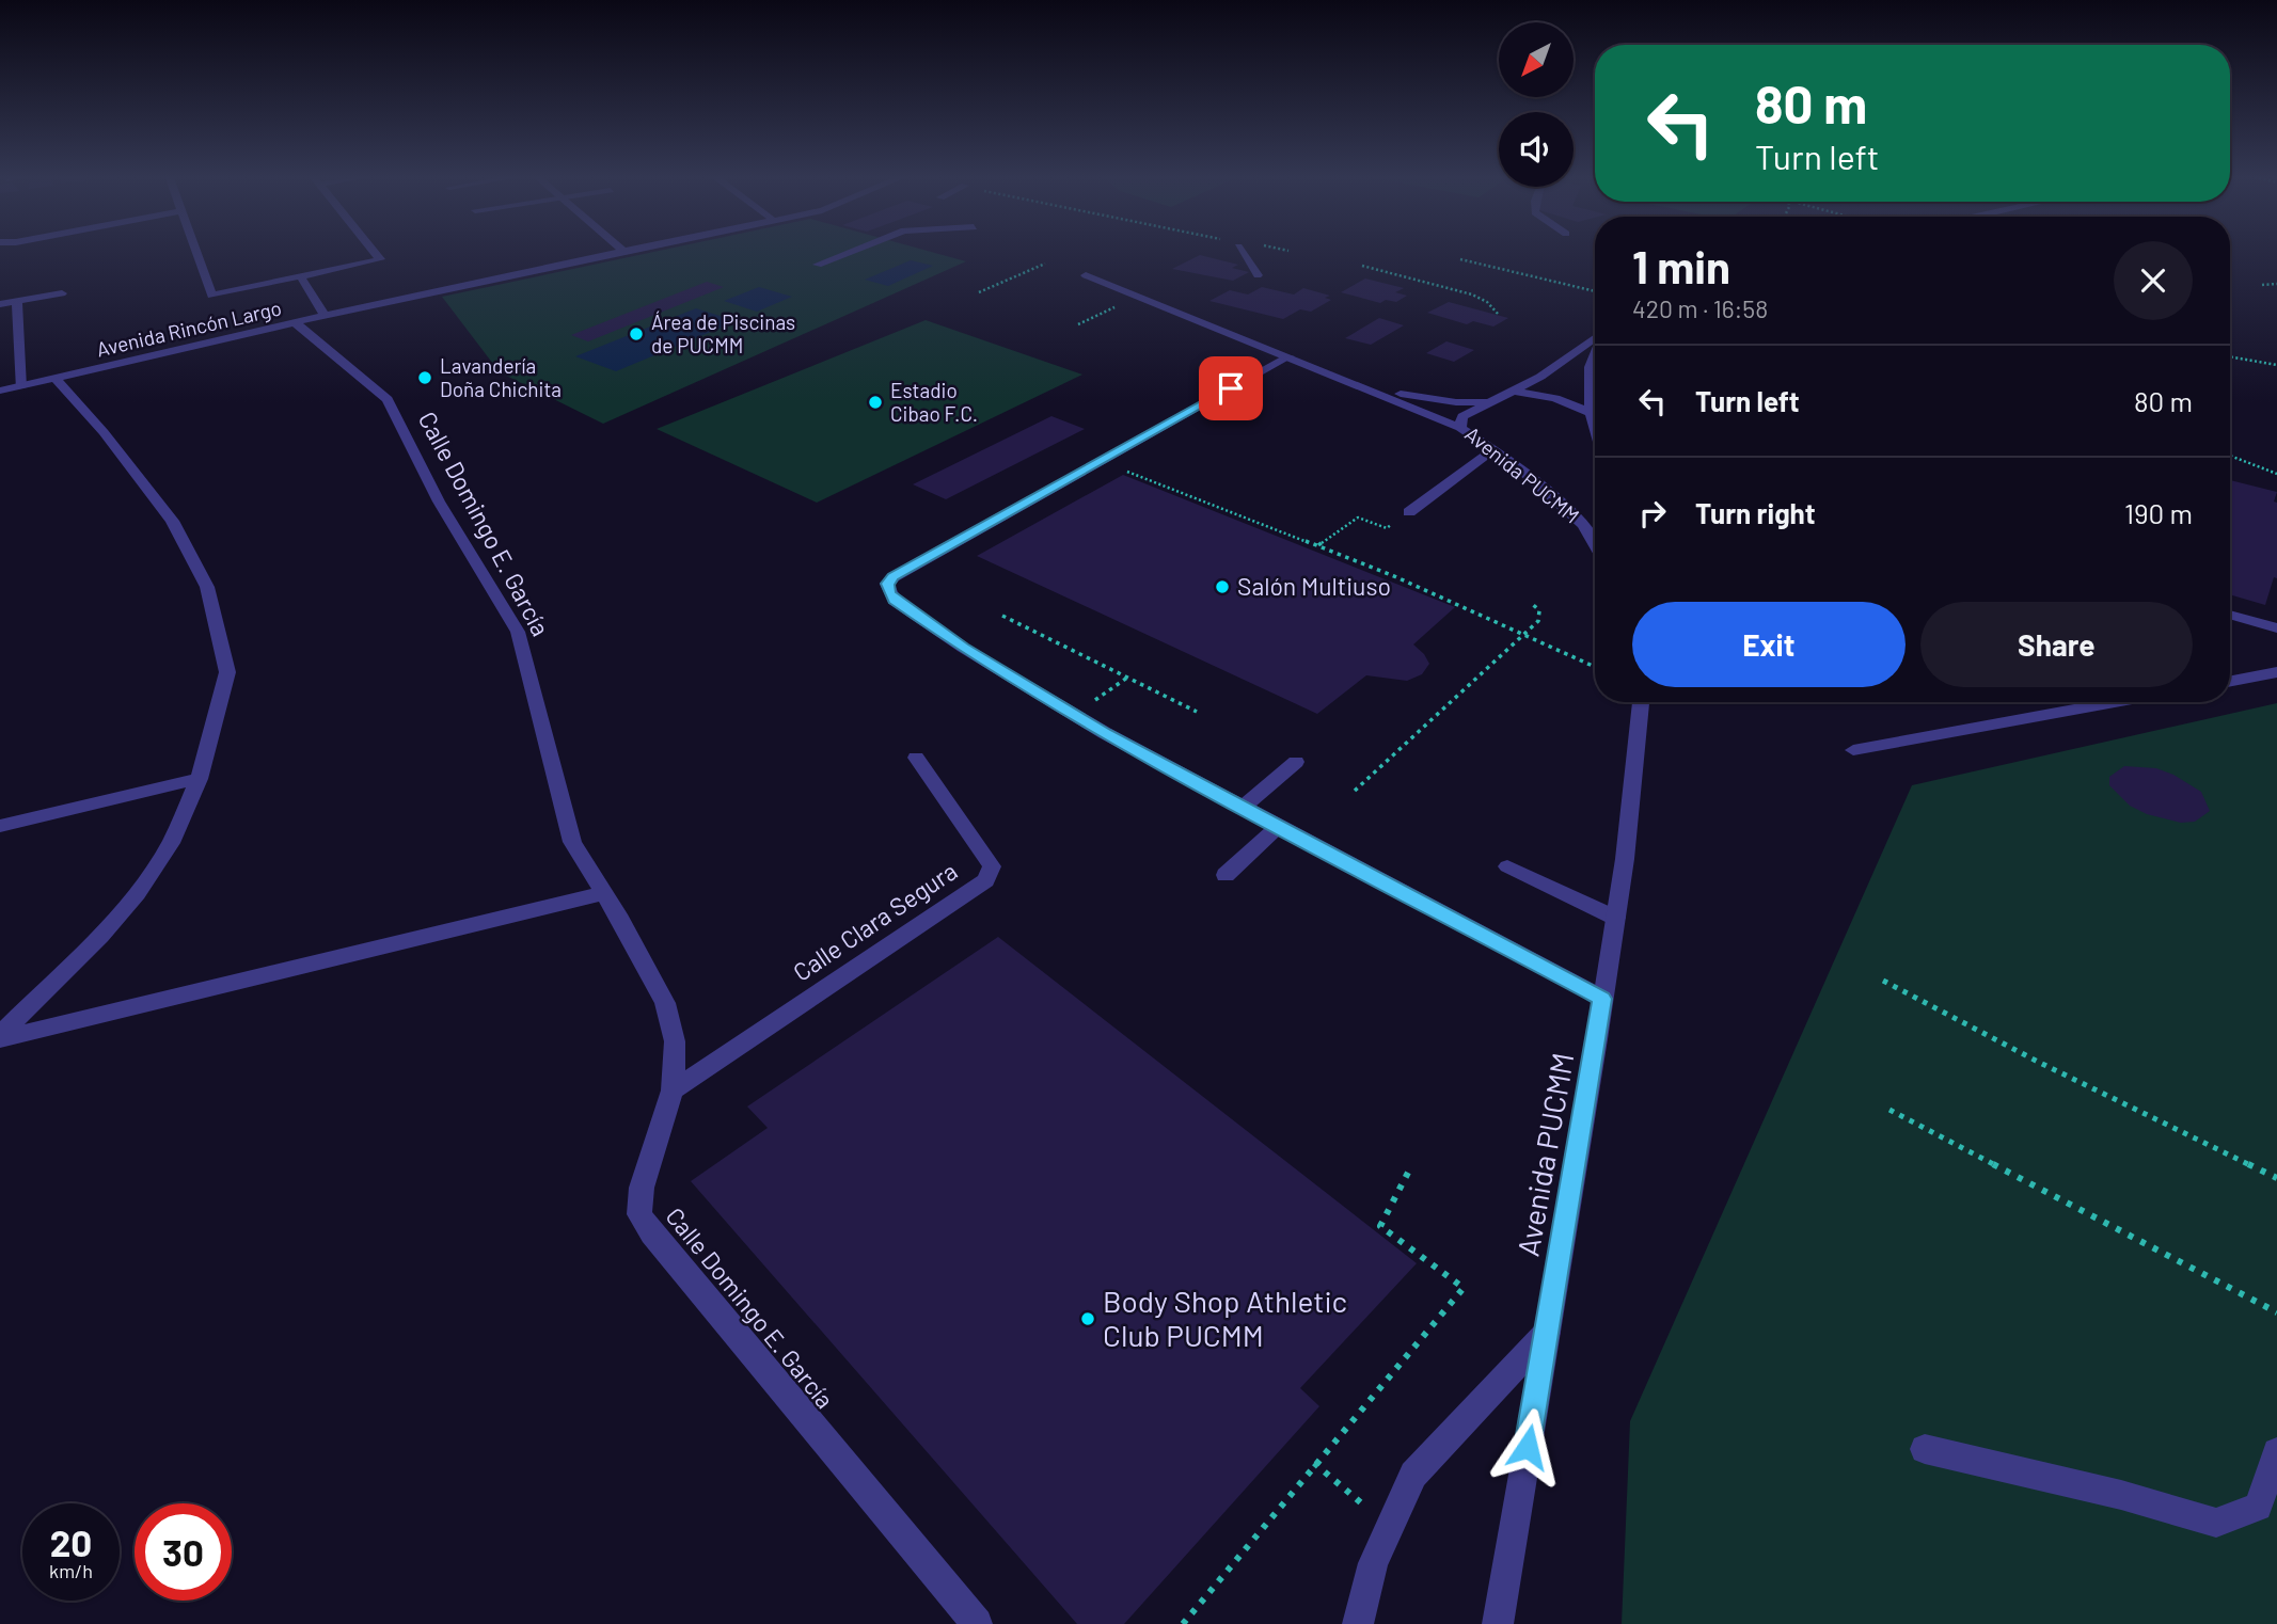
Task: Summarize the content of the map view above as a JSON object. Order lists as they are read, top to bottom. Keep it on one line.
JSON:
{"streets":{"street":["Avenida Rincón Largo","Avenida PUCMM","Calle Domingo E. García","Calle Clara Segura"]},"crossings":[["Avenida Rincón Largo","Calle Domingo E. García"],["Calle Domingo E. García","Calle Clara Segura"]],"places":["Área de Piscinas de PUCMM","Lavandería Doña Chichita","Estadio Cibao F.C.","Salón Multiuso","Body Shop Athletic Club PUCMM"],"north":"bottom left","page":{"turn":["80 m","Turn left"],"heading":["1 min","420 m · 16:58"],"list":[{"name":"Turn left","value":"80 m"},{"name":"Turn right","value":"190 m"}],"buttons":["Exit","Share"],"speed":"20 km/h","limit":"30"}}
